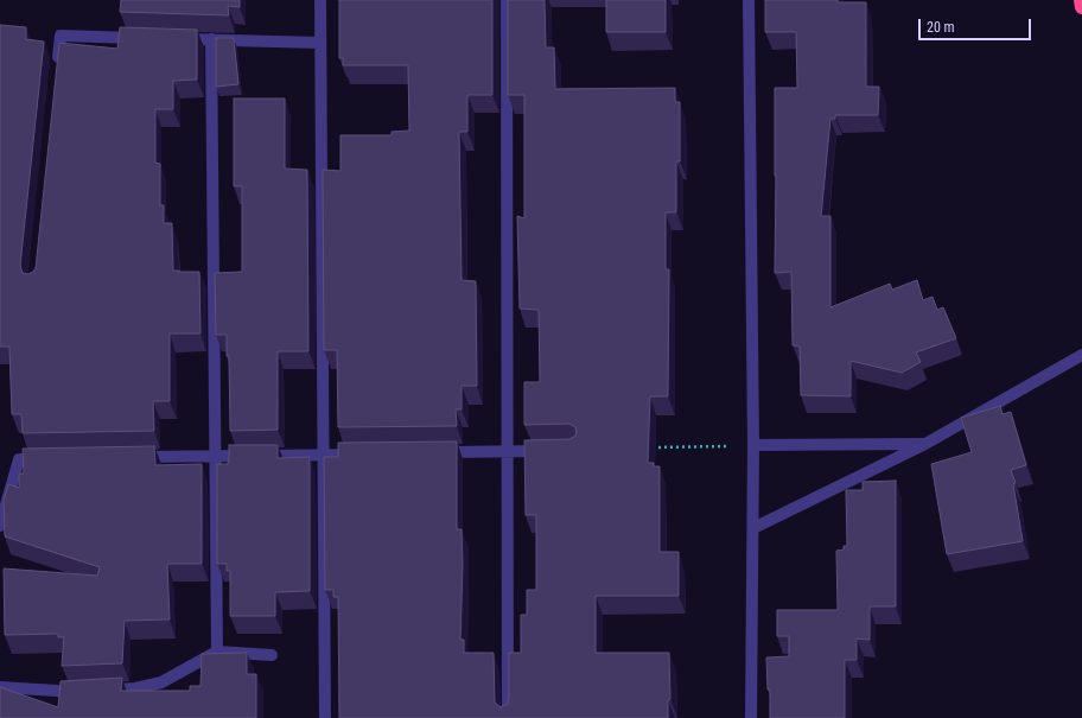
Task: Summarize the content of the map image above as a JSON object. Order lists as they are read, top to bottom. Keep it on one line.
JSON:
{"scale_bar":"20 m"}
